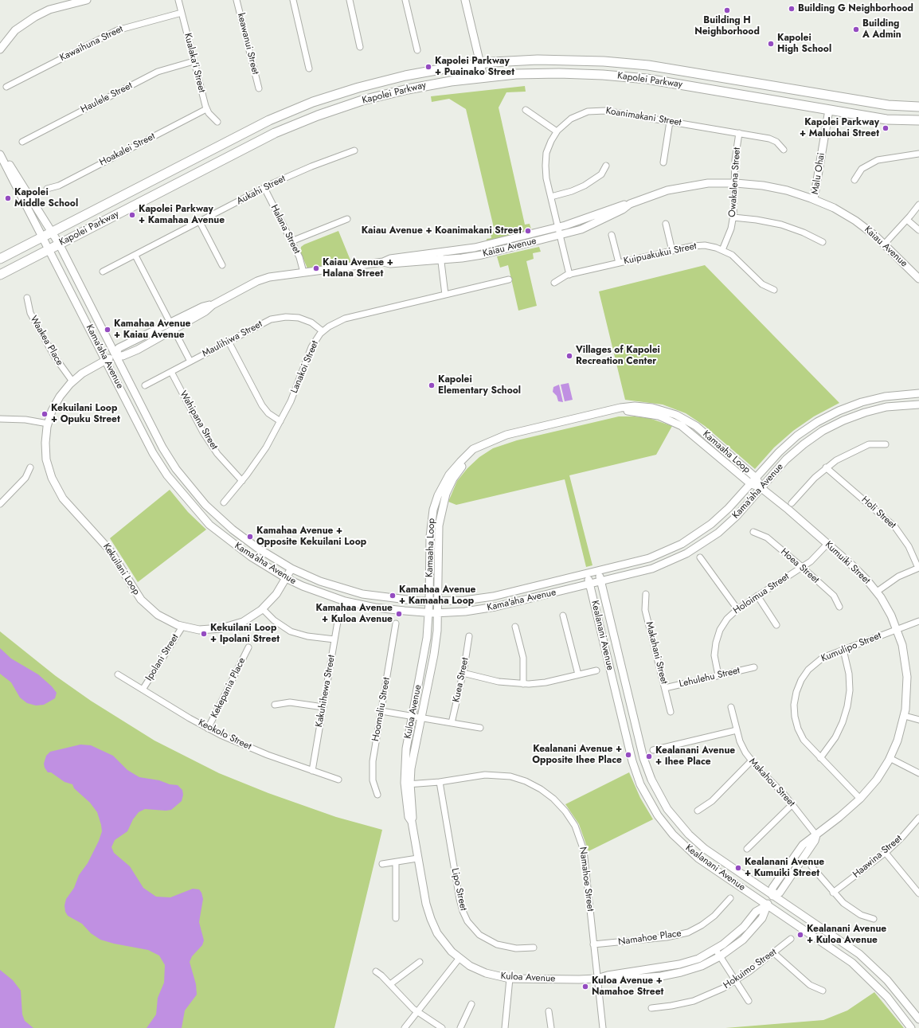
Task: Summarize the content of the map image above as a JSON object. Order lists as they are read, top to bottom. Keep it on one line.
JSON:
{"streets":{"main road":["Kapolei Parkway"],"street":["Kawaihuna Street","keawanui Street","Kualaka'i Street","Haulele Street","Koanimakani Street","Hoakalei Street","Malu Ohai","Owakalena Street","Aukahi Street","Halana Street","Kaiau Avenue","Kuipuakukui Street","Maulihiwa Street","Waakea Place","Kama'aha Avenue","Lanakoi Street","Wahipana Street","Kamaaha Loop","Holi Street","Kumuiki Street","Hoea Street","Kekuilani Loop","Holoimua Street","Kealanani Avenue","Kumulipo Street","Makahani Street","Ipolani Street","Lehulehu Street","Kuea Street","Kekepania Place","Kakuhihewa Street","Hoomaliu Street","Kuloa Avenue","Keokolo Street","Makahou Street","Haawina Street","Namahoe Street","Lipo Street","Namahoe Place","Hokuimo Street"]},"crossings":[["Kawaihuna Street","Kualaka'i Street"],["Kualaka'i Street","Haulele Street"],["Kualaka'i Street","Hoakalei Street"],["Kapolei Parkway","Malu Ohai"],["Kapolei Parkway","Kama'aha Avenue"],["Koanimakani Street","Owakalena Street"],["Koanimakani Street","Kaiau Avenue"],["Koanimakani Street","Kuipuakukui Street"],["Malu Ohai","Kaiau Avenue"],["Owakalena Street","Kaiau Avenue"],["Owakalena Street","Kuipuakukui Street"],["Aukahi Street","Halana Street"],["Halana Street","Kaiau Avenue"],["Kaiau Avenue","Kama'aha Avenue"],["Kaiau Avenue","Kekuilani Loop"],["Maulihiwa Street","Lanakoi Street"],["Maulihiwa Street","Wahipana Street"],["Waakea Place","Kekuilani Loop"],["Kama'aha Avenue","Kamaaha Loop"],["Kama'aha Avenue","Kumuiki Street"],["Kama'aha Avenue","Kekuilani Loop"],["Kama'aha Avenue","Kealanani Avenue"],["Kama'aha Avenue","Kuloa Avenue"],["Lanakoi Street","Wahipana Street"],["Kamaaha Loop","Kumuiki Street"],["Kamaaha Loop","Kuloa Avenue"],["Kumuiki Street","Holoimua Street"],["Kumuiki Street","Kealanani Avenue"],["Kumuiki Street","Kumulipo Street"],["Kumuiki Street","Kuloa Avenue"],["Kumuiki Street","Makahou Street"],["Hoea Street","Holoimua Street"],["Kekuilani Loop","Ipolani Street"],["Holoimua Street","Lehulehu Street"],["Kealanani Avenue","Kuloa Avenue"],["Makahani Street","Lehulehu Street"],["Ipolani Street","Keokolo Street"],["Kekepania Place","Keokolo Street"],["Kakuhihewa Street","Keokolo Street"],["Kuloa Avenue","Namahoe Street"],["Namahoe Street","Lipo Street"],["Namahoe Street","Namahoe Place"]],"places":["Building G Neighborhood","Building H Neighborhood","Building A Admin","Kapolei High School","Kapolei Parkway + Puainako Street","Kapolei Parkway + Maluohai Street","Kapolei Middle School","Kapolei Parkway + Kamahaa Avenue","Kaiau Avenue + Koanimakani Street","Kaiau Avenue + Halana Street","Kamahaa Avenue + Kaiau Avenue","Villages of Kapolei Recreation Center","Kapolei Elementary School","Kekuilani Loop + Opuku Street","Kamahaa Avenue + Opposite Kekuilani Loop","Kamahaa Avenue + Kamaaha Loop","Kamahaa Avenue + Kuloa Avenue","Kekuilani Loop + Ipolani Street","Kealanani Avenue + Opposite Ihee Place","Kealanani Avenue + Ihee Place","Kealanani Avenue + Kumuiki Street","Kealanani Avenue + Kuloa Avenue","Kuloa Avenue + Namahoe Street"]}
